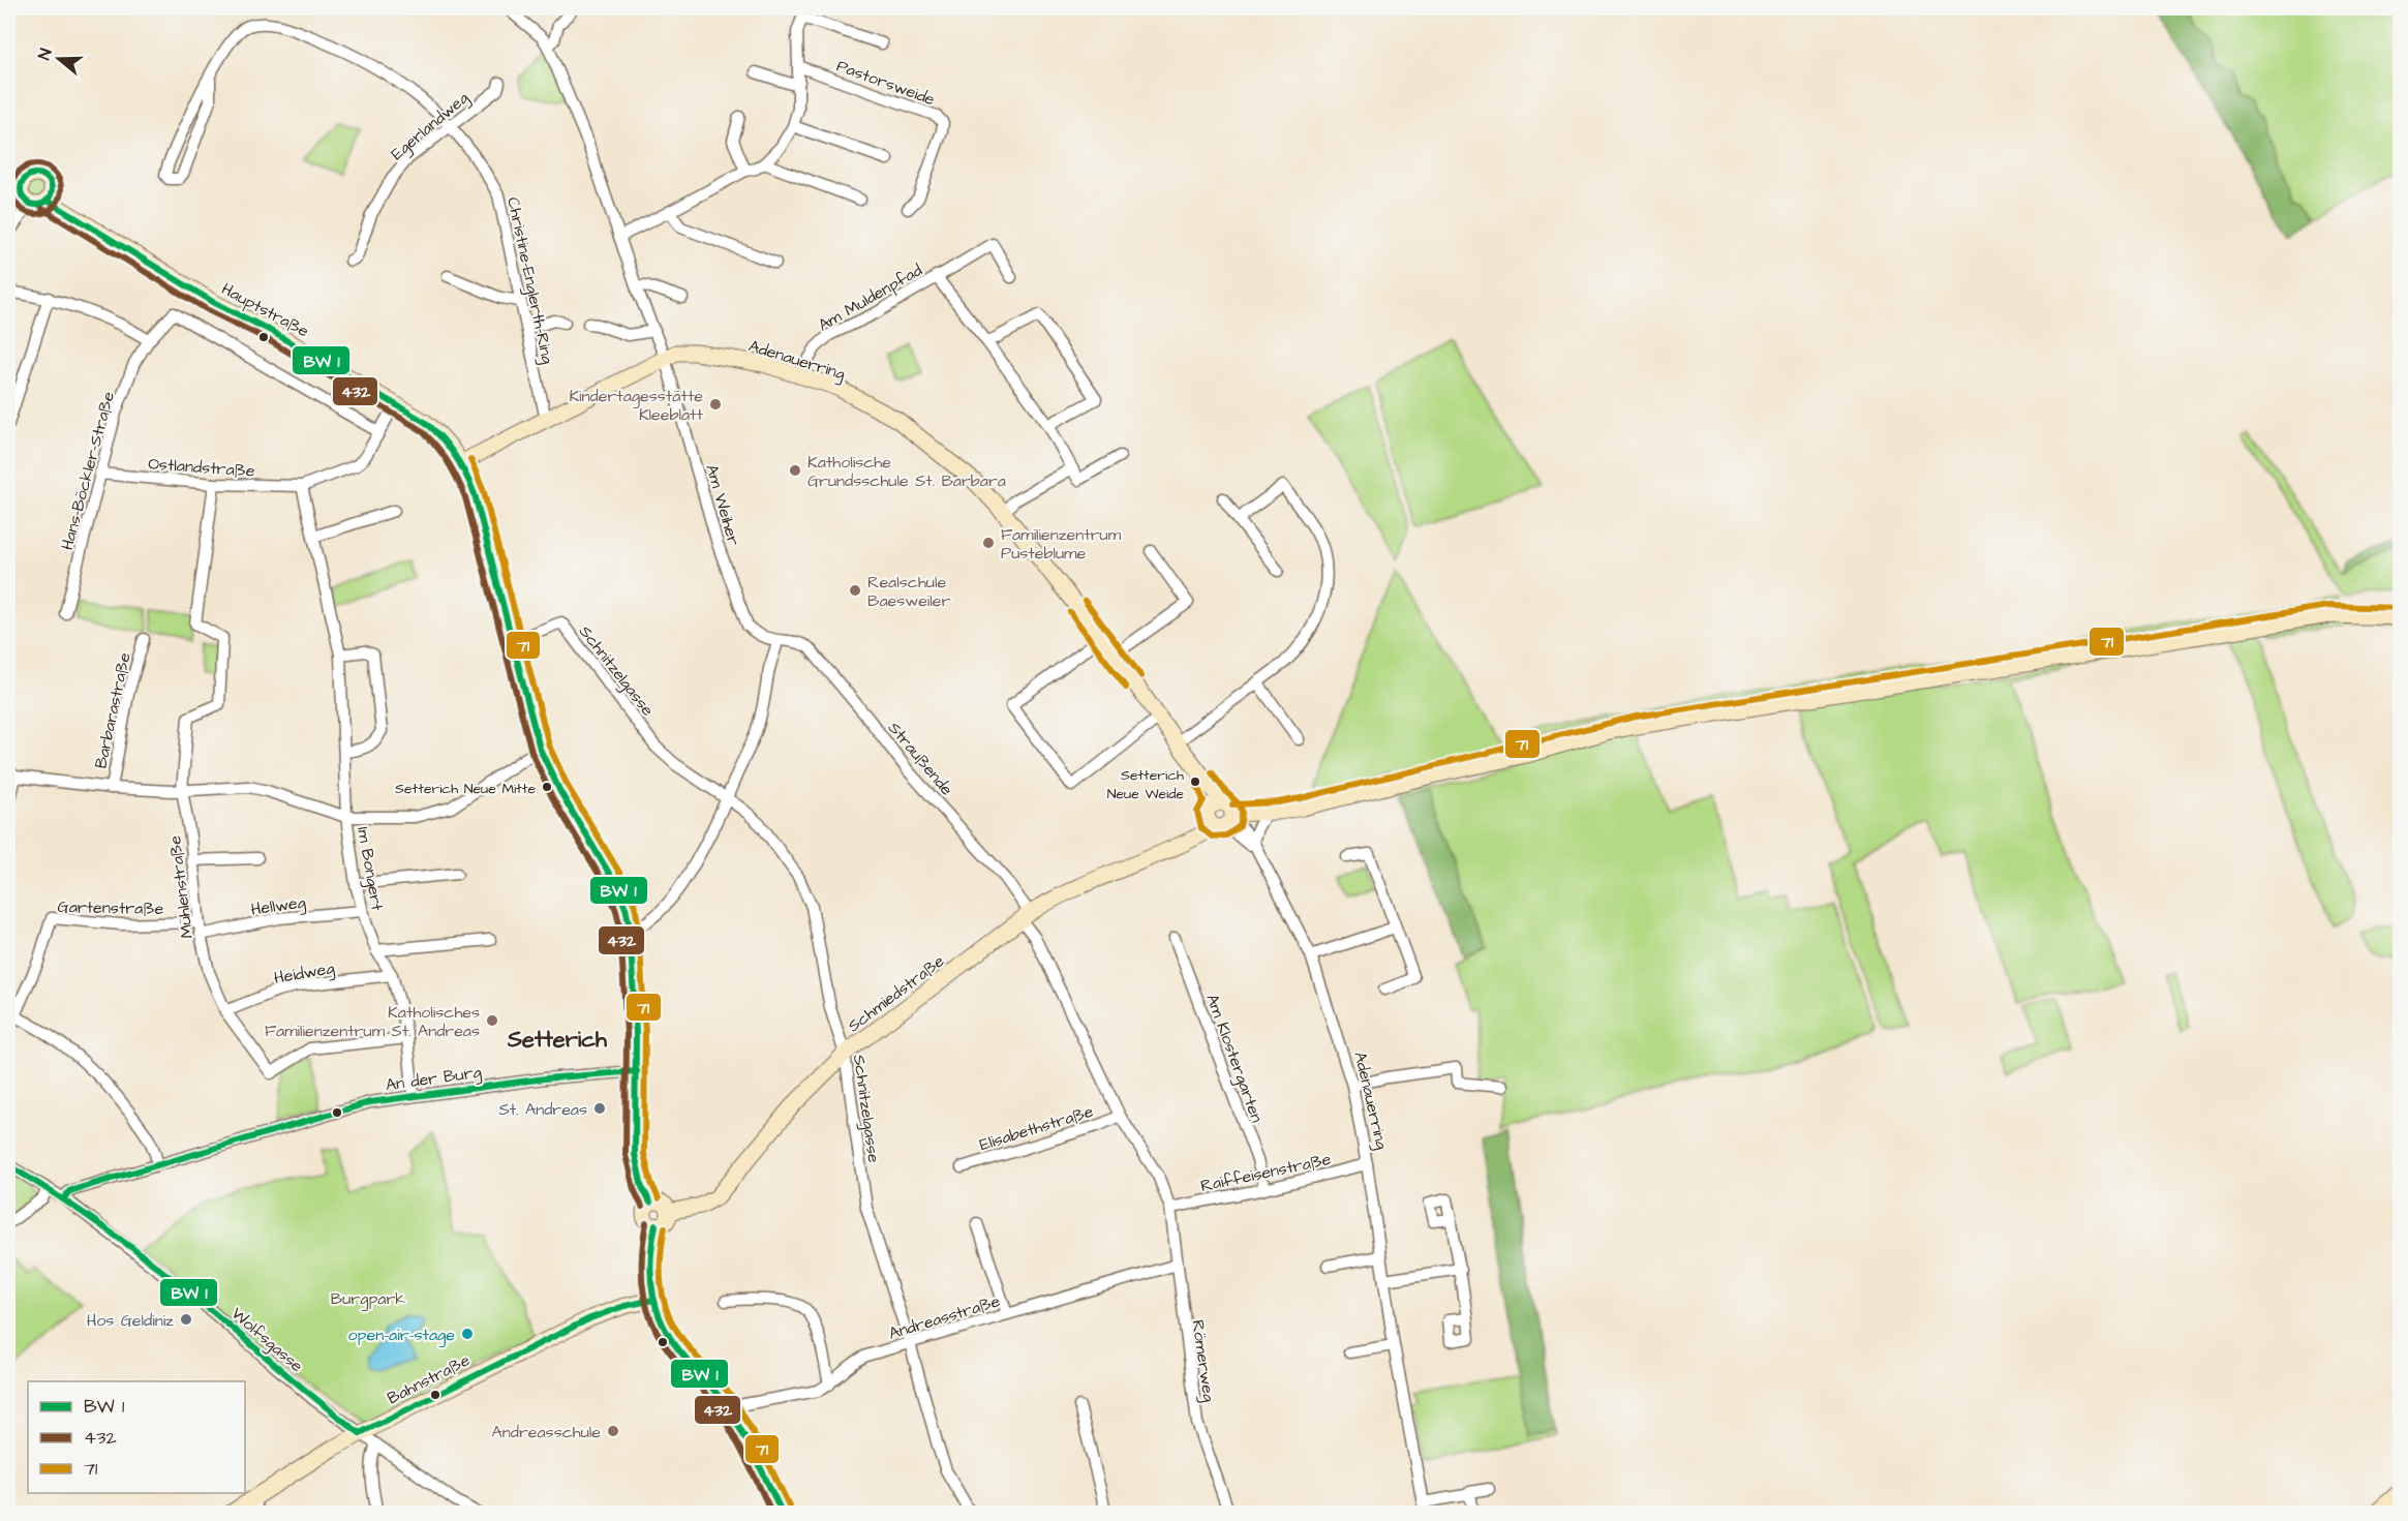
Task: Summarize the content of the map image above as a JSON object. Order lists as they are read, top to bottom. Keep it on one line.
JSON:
{"streets":{"street":["Pastorsweide","Egerlandweg","Christine-Englerth-Ring","Am Muldenpfad","Hauptstraße","Adenauerring","Ostlandstraße","Hans-Böckler-Straße","Am Weiher","Schnitzelgasse","Barbarastraße","Straußende","Im Bongert","Mühlenstraße","Hellweg","Gartenstraße","Heidweg","Schmiedstraße","Am Klostergarten","An der Burg","Elisabethstraße","Raiffeisenstraße","Andreasstraße","Wolfsgasse","Römerweg","Bahnstraße"]},"crossings":[["Egerlandweg","Christine-Englerth-Ring"],["Christine-Englerth-Ring","Adenauerring"],["Am Muldenpfad","Adenauerring"],["Hauptstraße","Adenauerring"],["Hauptstraße","Schnitzelgasse"],["Hauptstraße","Schmiedstraße"],["Hauptstraße","An der Burg"],["Adenauerring","Am Weiher"],["Adenauerring","Schmiedstraße"],["Adenauerring","Raiffeisenstraße"],["Ostlandstraße","Hans-Böckler-Straße"],["Ostlandstraße","Im Bongert"],["Ostlandstraße","Mühlenstraße"],["Am Weiher","Straußende"],["Schnitzelgasse","Schmiedstraße"],["Schnitzelgasse","Andreasstraße"],["Straußende","Schmiedstraße"],["Straußende","Elisabethstraße"],["Straußende","Raiffeisenstraße"],["Straußende","Römerweg"],["Im Bongert","Mühlenstraße"],["Im Bongert","Hellweg"],["Im Bongert","Heidweg"],["Im Bongert","An der Burg"],["Mühlenstraße","Hellweg"],["Mühlenstraße","Gartenstraße"],["Mühlenstraße","Heidweg"],["Am Klostergarten","Raiffeisenstraße"],["An der Burg","Wolfsgasse"],["Raiffeisenstraße","Römerweg"],["Andreasstraße","Römerweg"],["Wolfsgasse","Bahnstraße"]],"districts":["Setterich"],"parks":["Burgpark"],"places":["Kindertagesstätte Kleeblatt","Katholische Grundsschule St. Barbara","Familienzentrum Pusteblume","Realschule Baesweiler","Setterich Neue Weide","Setterich Neue Mitte","Katholisches Familienzentrum St. Andreas","St. Andreas","Hos Geldiniz","open-air-stage","Andreasschule"],"lines":["transit line 432","transit line 71"],"legend":["BW 1","432","71"],"north":"left"}
